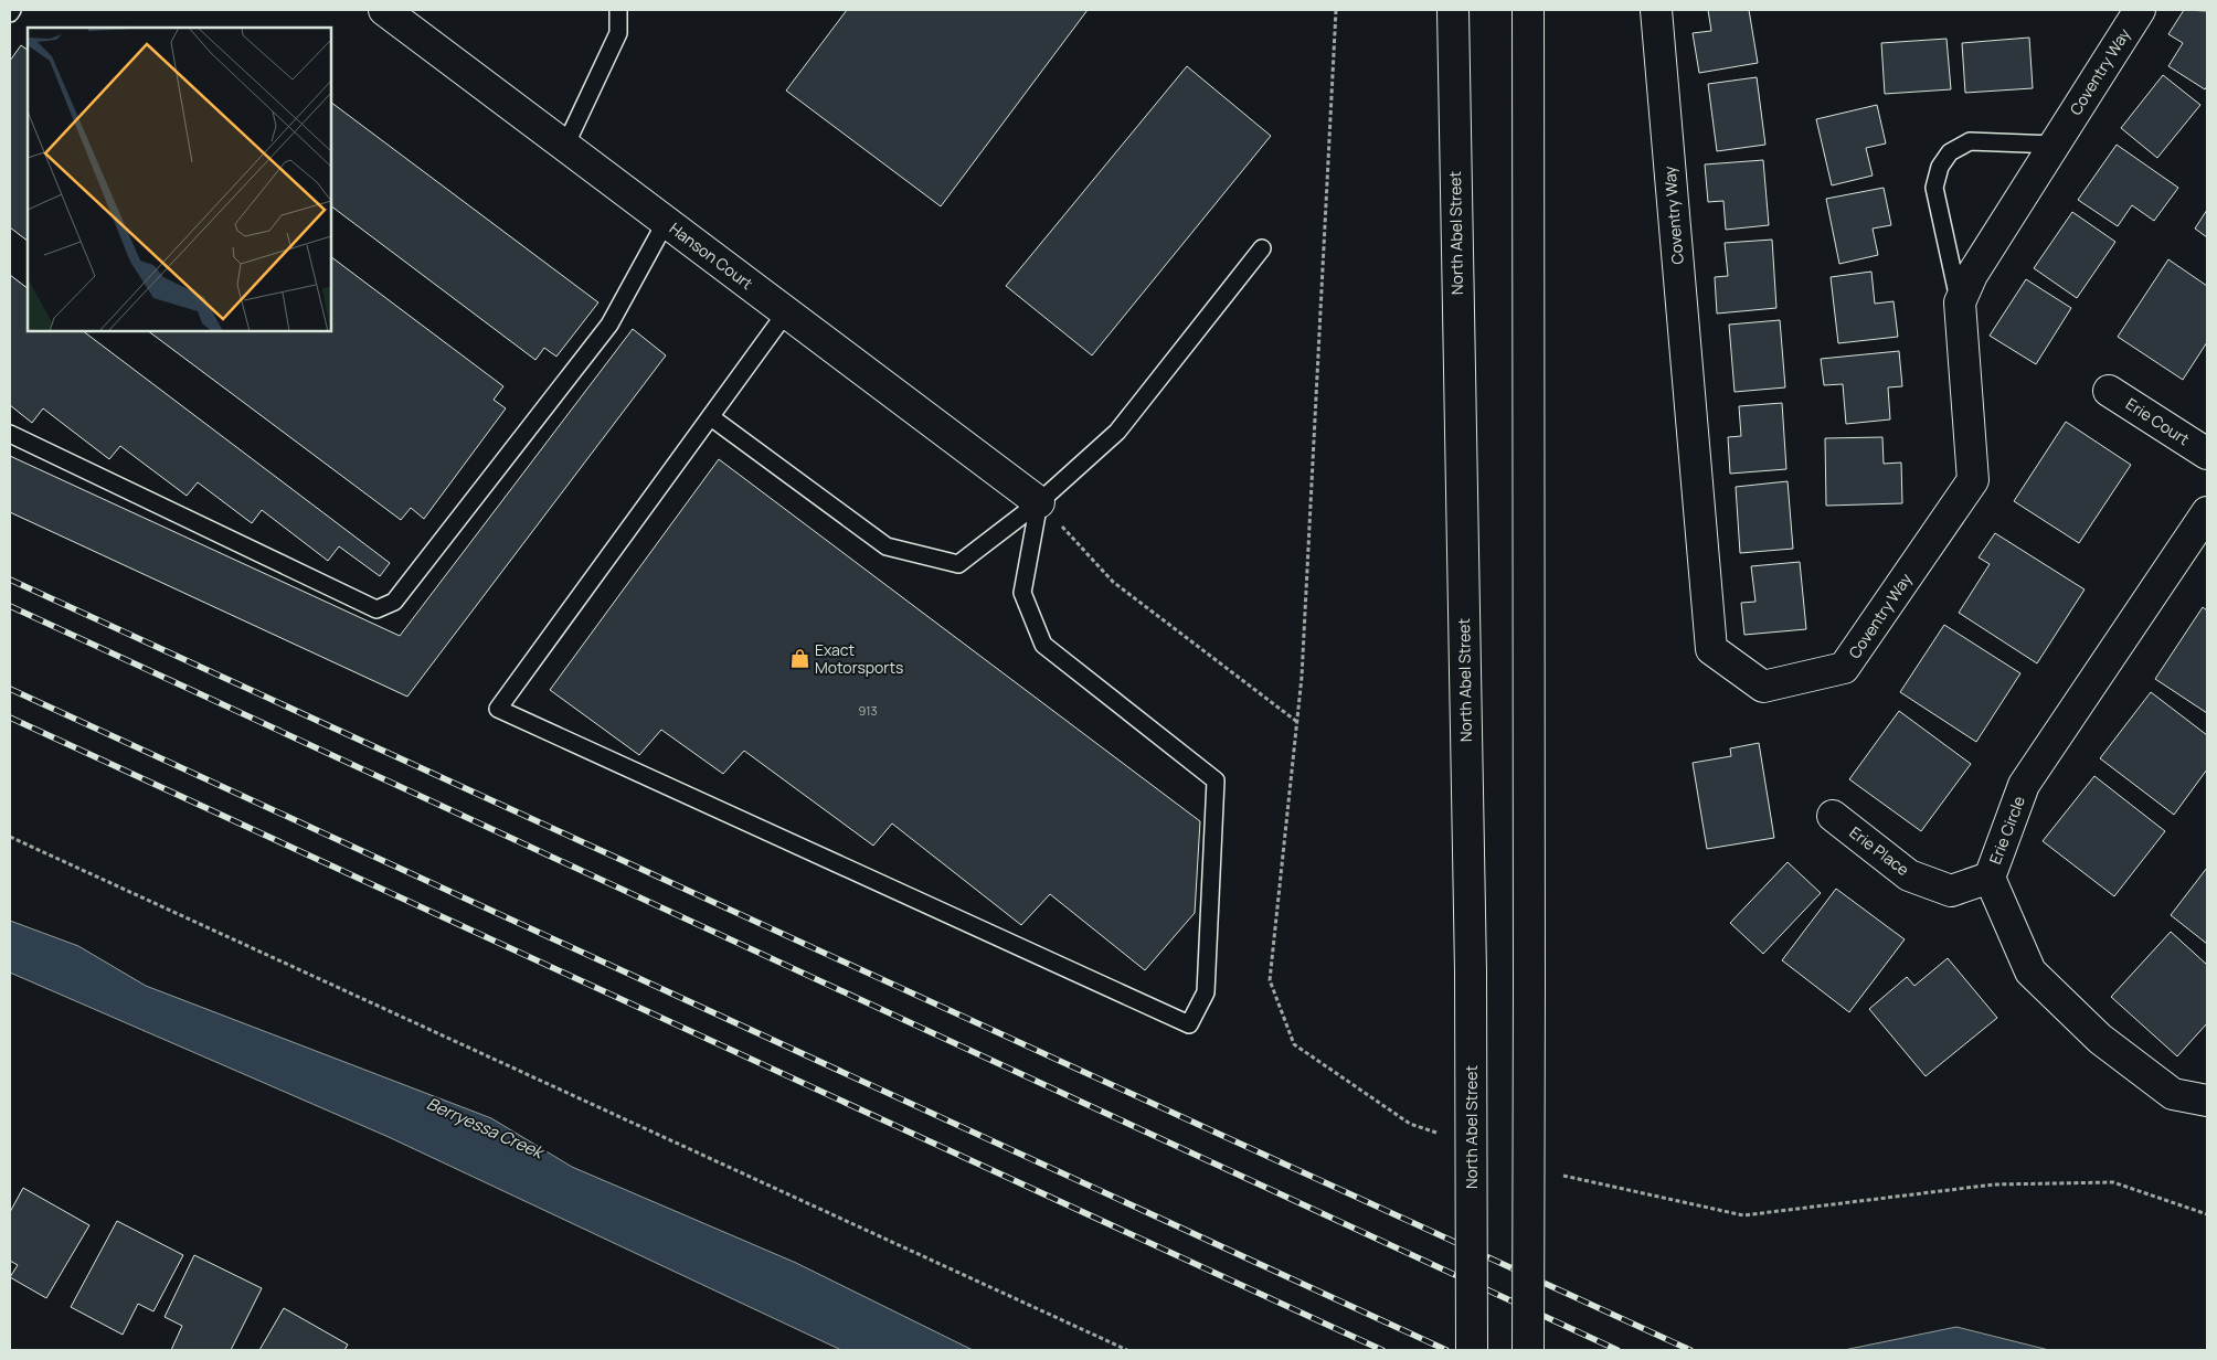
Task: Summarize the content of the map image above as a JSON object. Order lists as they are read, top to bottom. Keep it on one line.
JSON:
{"streets":{"street":["Coventry Way","North Abel Street","Hanson Court","Erie Court","Erie Circle","Erie Place"]},"crossings":[["Erie Circle","Erie Place"]],"water":["Berryessa Creek"],"places":{"shop":["Exact Motorsports"]},"house_numbers":["913"]}
